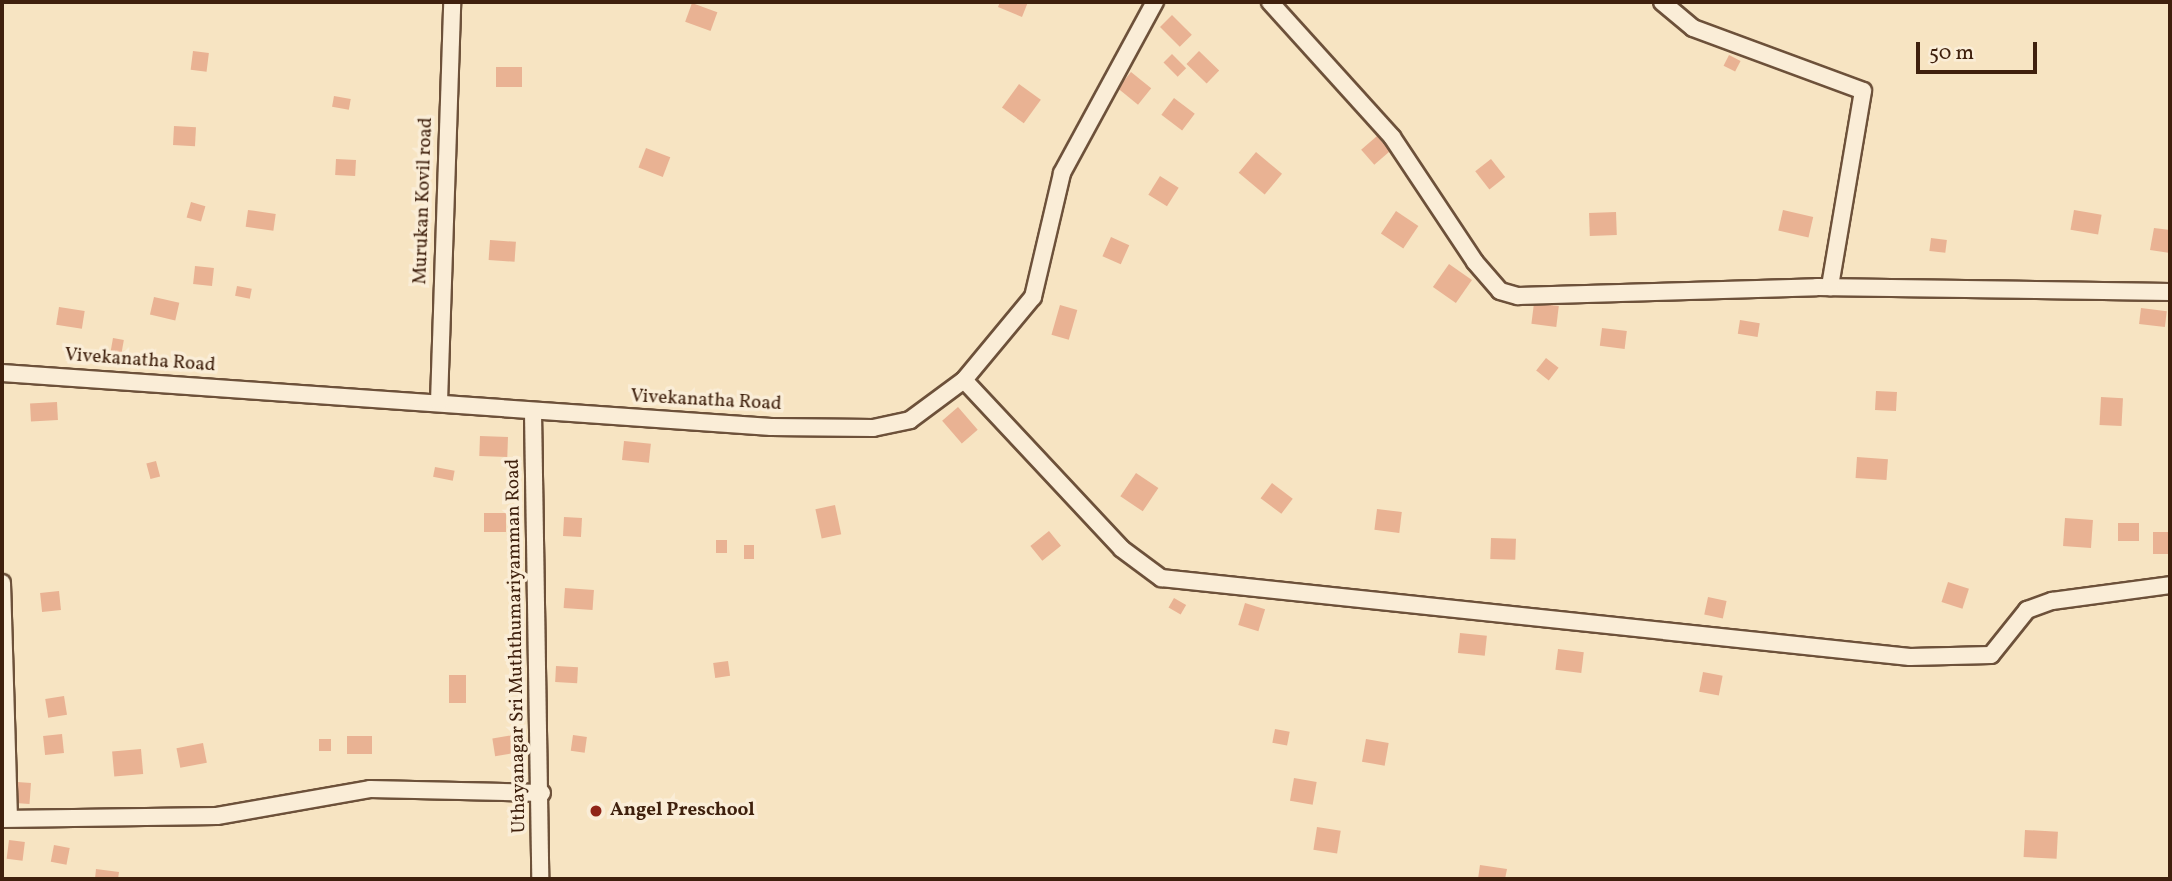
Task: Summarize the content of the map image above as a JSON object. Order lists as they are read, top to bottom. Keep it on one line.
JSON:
{"streets":{"street":["Murukan Kovil road","Vivekanatha Road","Uthayanagar Sri Muththumariyamman Road"]},"crossings":[["Murukan Kovil road","Vivekanatha Road"],["Vivekanatha Road","Uthayanagar Sri Muththumariyamman Road"]],"places":["Angel Preschool"],"scale_bar":"50 m"}
